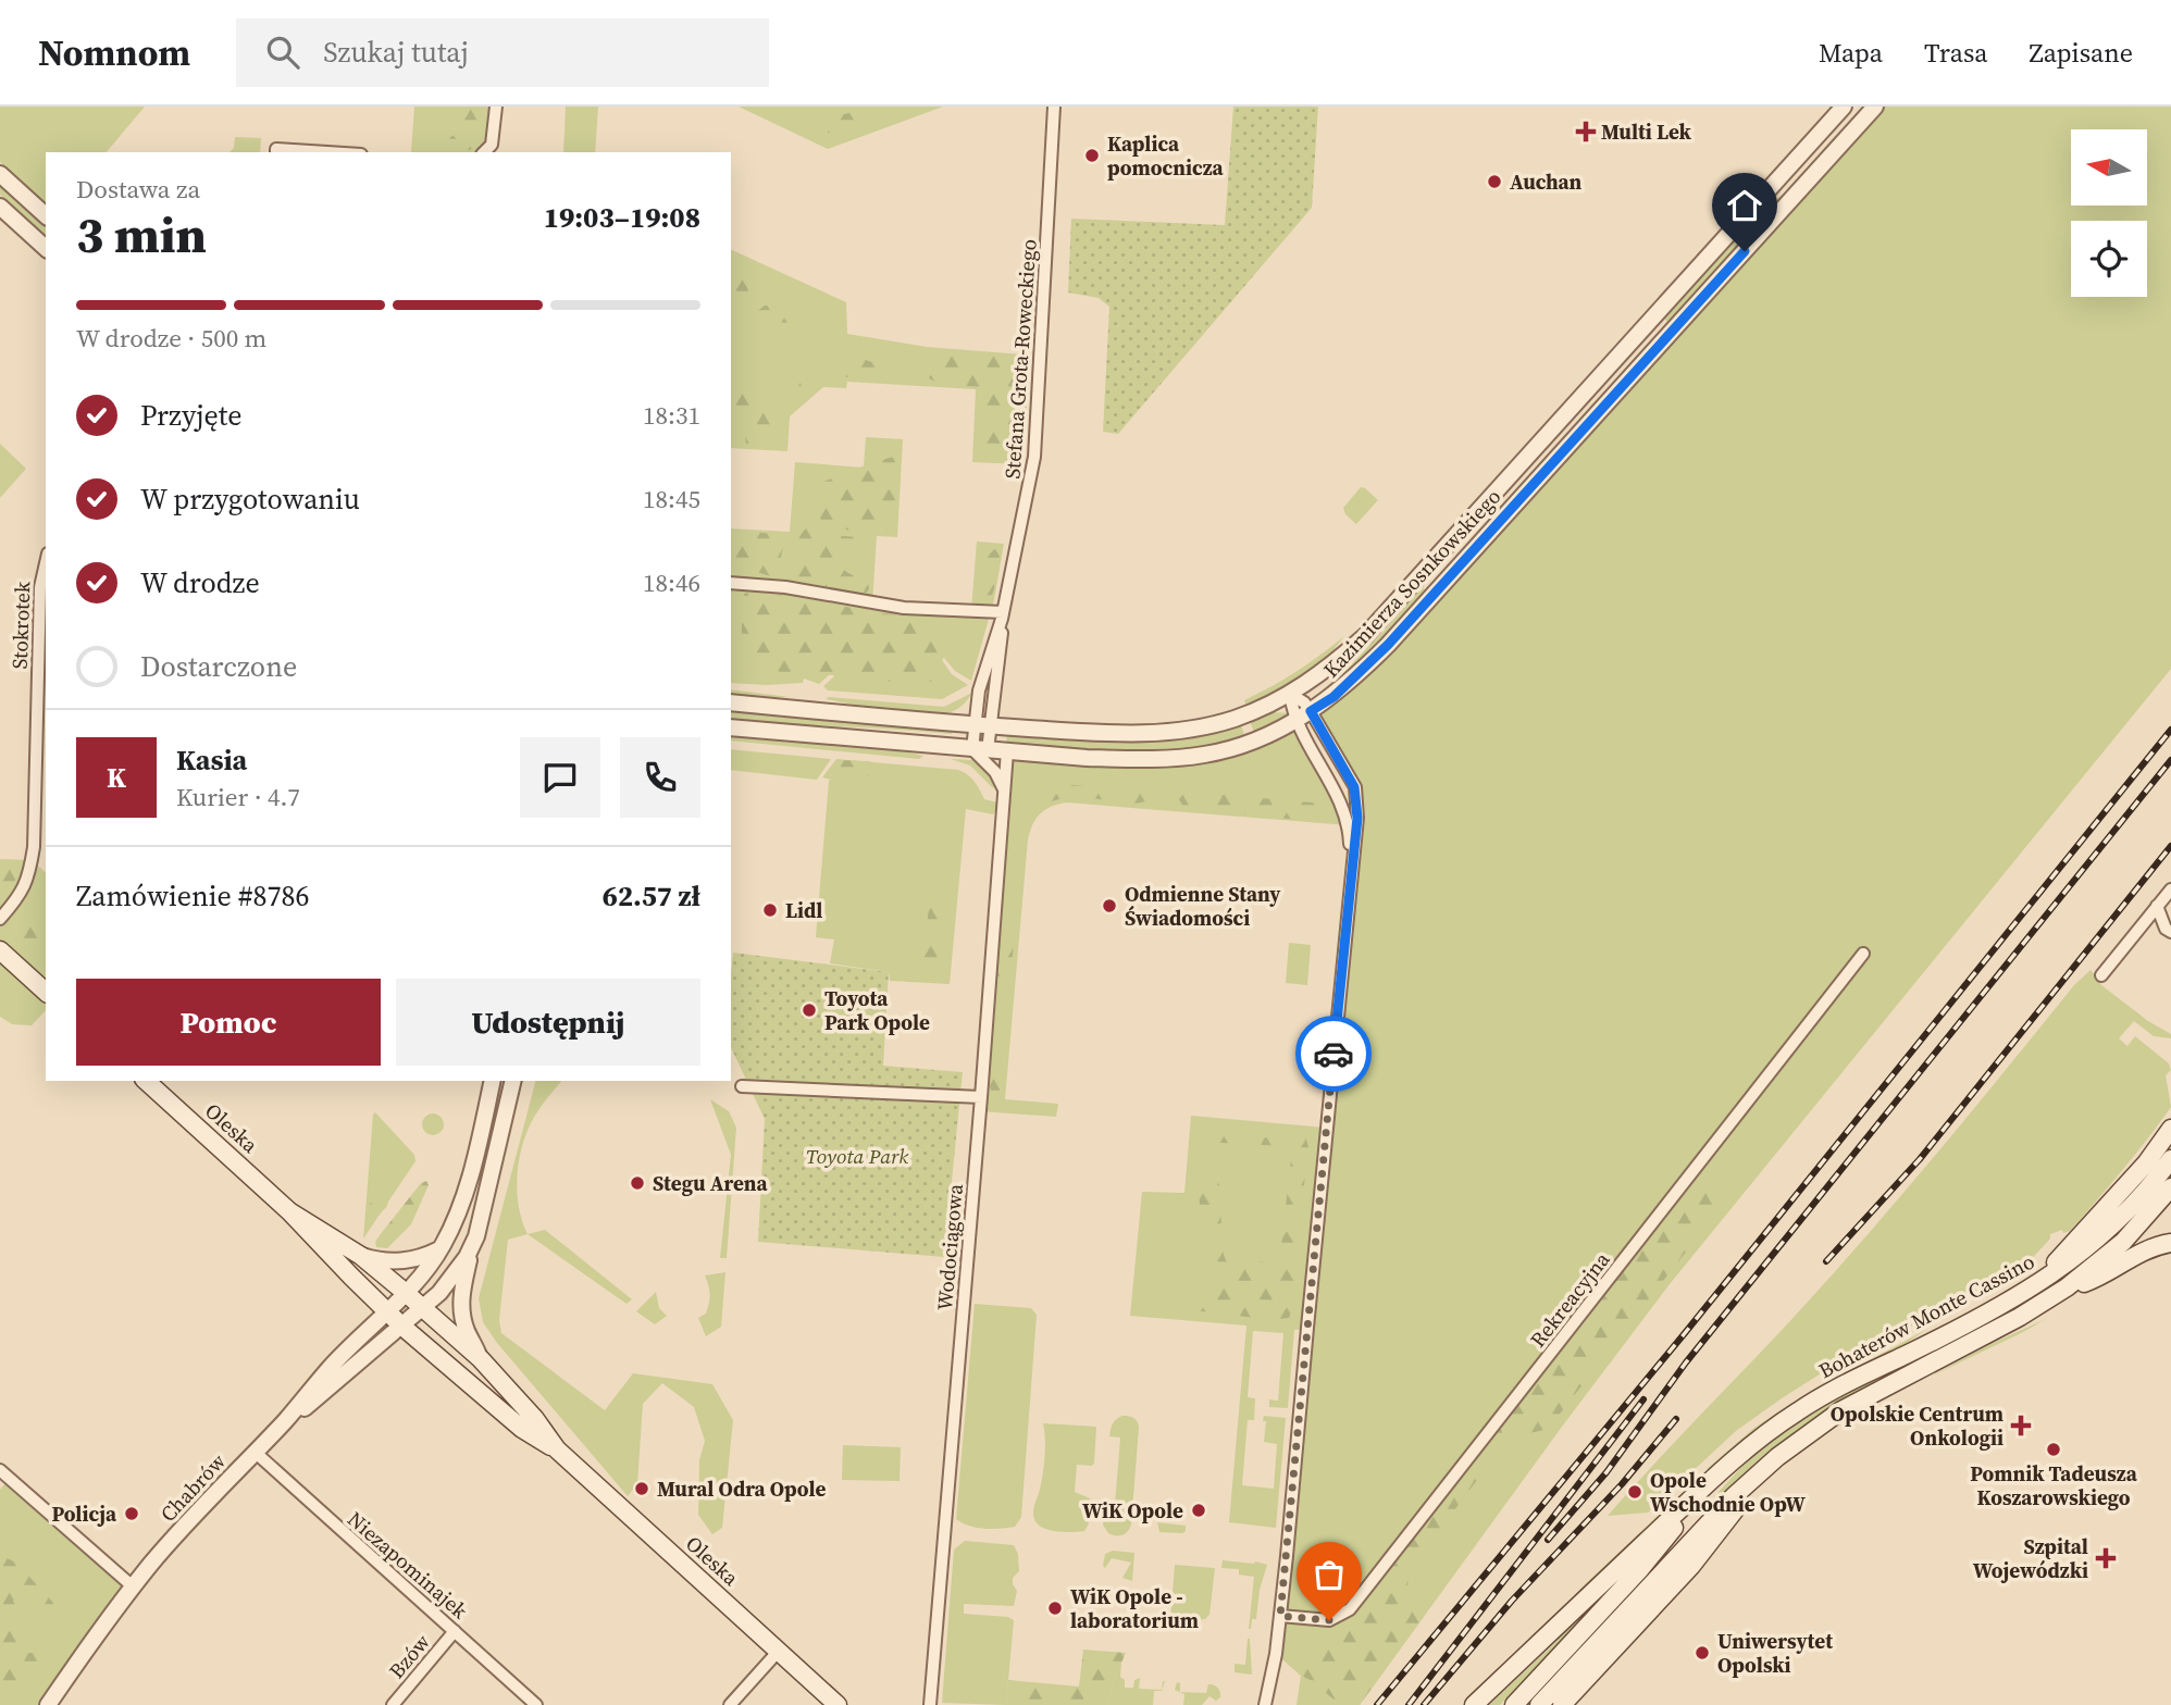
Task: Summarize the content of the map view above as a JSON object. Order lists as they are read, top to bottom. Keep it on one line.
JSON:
{"streets":{"main road":["Oleska","Bohaterów Monte Cassino"],"street":["Stefana Grota-Roweckiego","Kazimierza Sosnkowskiego","Stokrotek","Wodociągowa","Rekreacyjna","Chabrów","Niezapominajek","Bzów"]},"crossings":[["Stefana Grota-Roweckiego","Kazimierza Sosnkowskiego"],["Kazimierza Sosnkowskiego","Wodociągowa"],["Oleska","Chabrów"],["Chabrów","Niezapominajek"],["Niezapominajek","Bzów"]],"parks":["Toyota Park"],"places":{"health":["Multi Lek","Opolskie Centrum Onkologii","Szpital Wojewódzki"],"other":["Kaplica pomocnicza","Auchan","Odmienne Stany Świadomości","Lidl","Toyota Park Opole","Stegu Arena","Pomnik Tadeusza Koszarowskiego","Mural Odra Opole","Opole Wschodnie OpW","WiK Opole","Policja","WiK Opole - laboratorium","Uniwersytet Opolski"]},"north":"left","page":{"header":"Nomnom","search":"Szukaj tutaj","nav":["Mapa","Trasa","Zapisane"],"heading":["3 min","Dostawa za","19:03–19:08"],"panel":["Kasia","Kurier · 4.7","Zamówienie #8786","62.57 zł"],"bar":"W drodze · 500 m","list":[["Przyjęte","18:31"],["W przygotowaniu","18:45"],["W drodze","18:46"],"Dostarczone"],"round":"K","buttons":["Pomoc","Udostępnij"]}}
